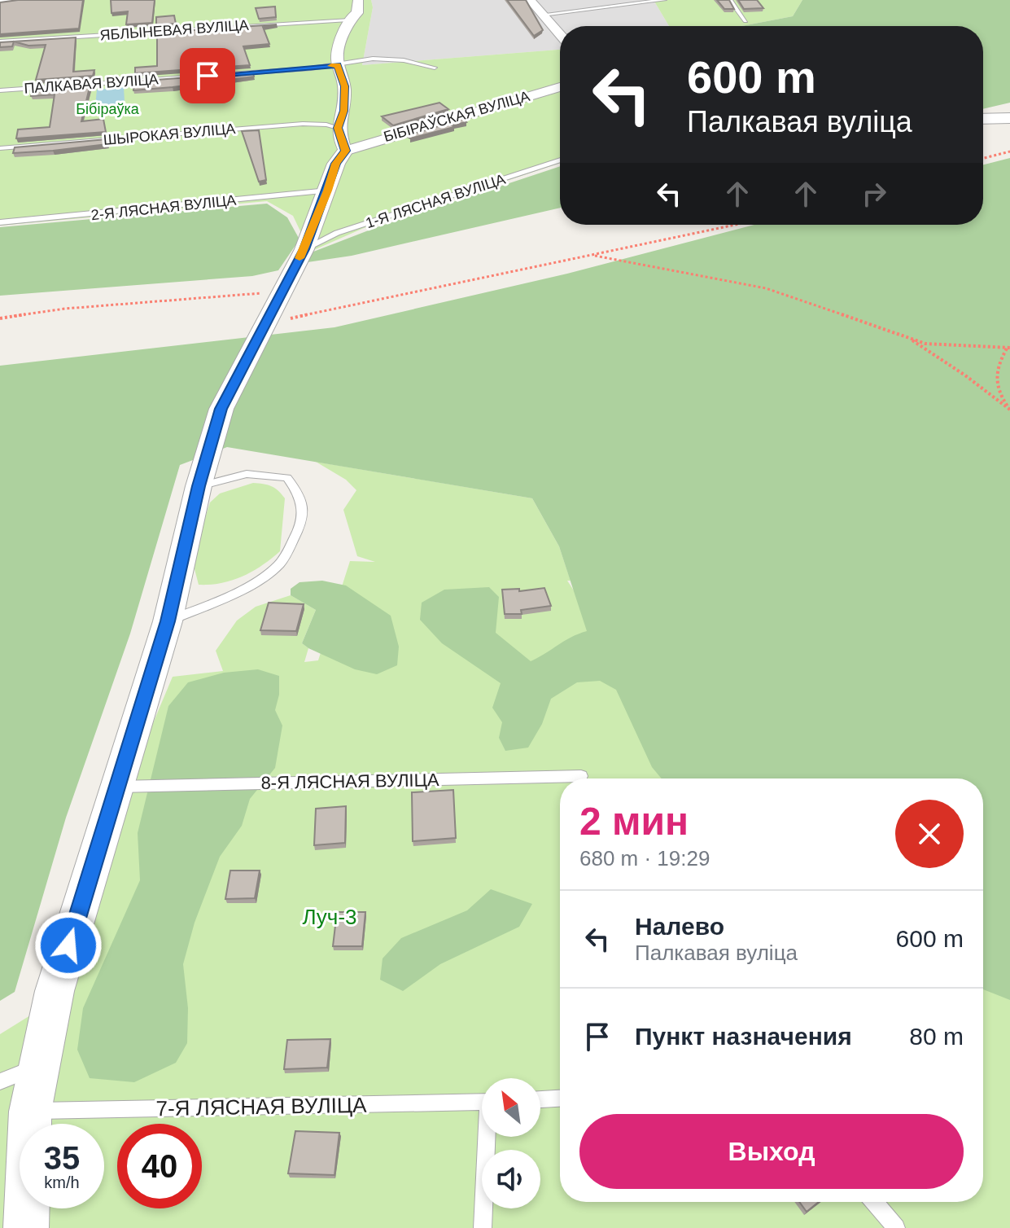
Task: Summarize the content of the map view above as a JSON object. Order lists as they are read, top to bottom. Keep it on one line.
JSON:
{"streets":{"street":["БІБІРАЎСКАЯ ВУЛІЦА"],"lane":["ЯБЛЫНЕВАЯ ВУЛІЦА","ПАЛКАВАЯ ВУЛІЦА","ШЫРОКАЯ ВУЛІЦА","1-Я ЛЯСНАЯ ВУЛІЦА","2-Я ЛЯСНАЯ ВУЛІЦА","8-Я ЛЯСНАЯ ВУЛІЦА","7-Я ЛЯСНАЯ ВУЛІЦА"]},"parks":["Бібіраўка","Луч-3"],"north":"top left","page":{"turn":["600 m","Палкавая вуліца"],"heading":["2 мин","680 m · 19:29"],"list":[{"name":"Налево","note":"Палкавая вуліца","value":"600 m"},{"name":"Пункт назначения","value":"80 m"}],"buttons":"Выход","speed":"35 km/h","limit":"40"}}
